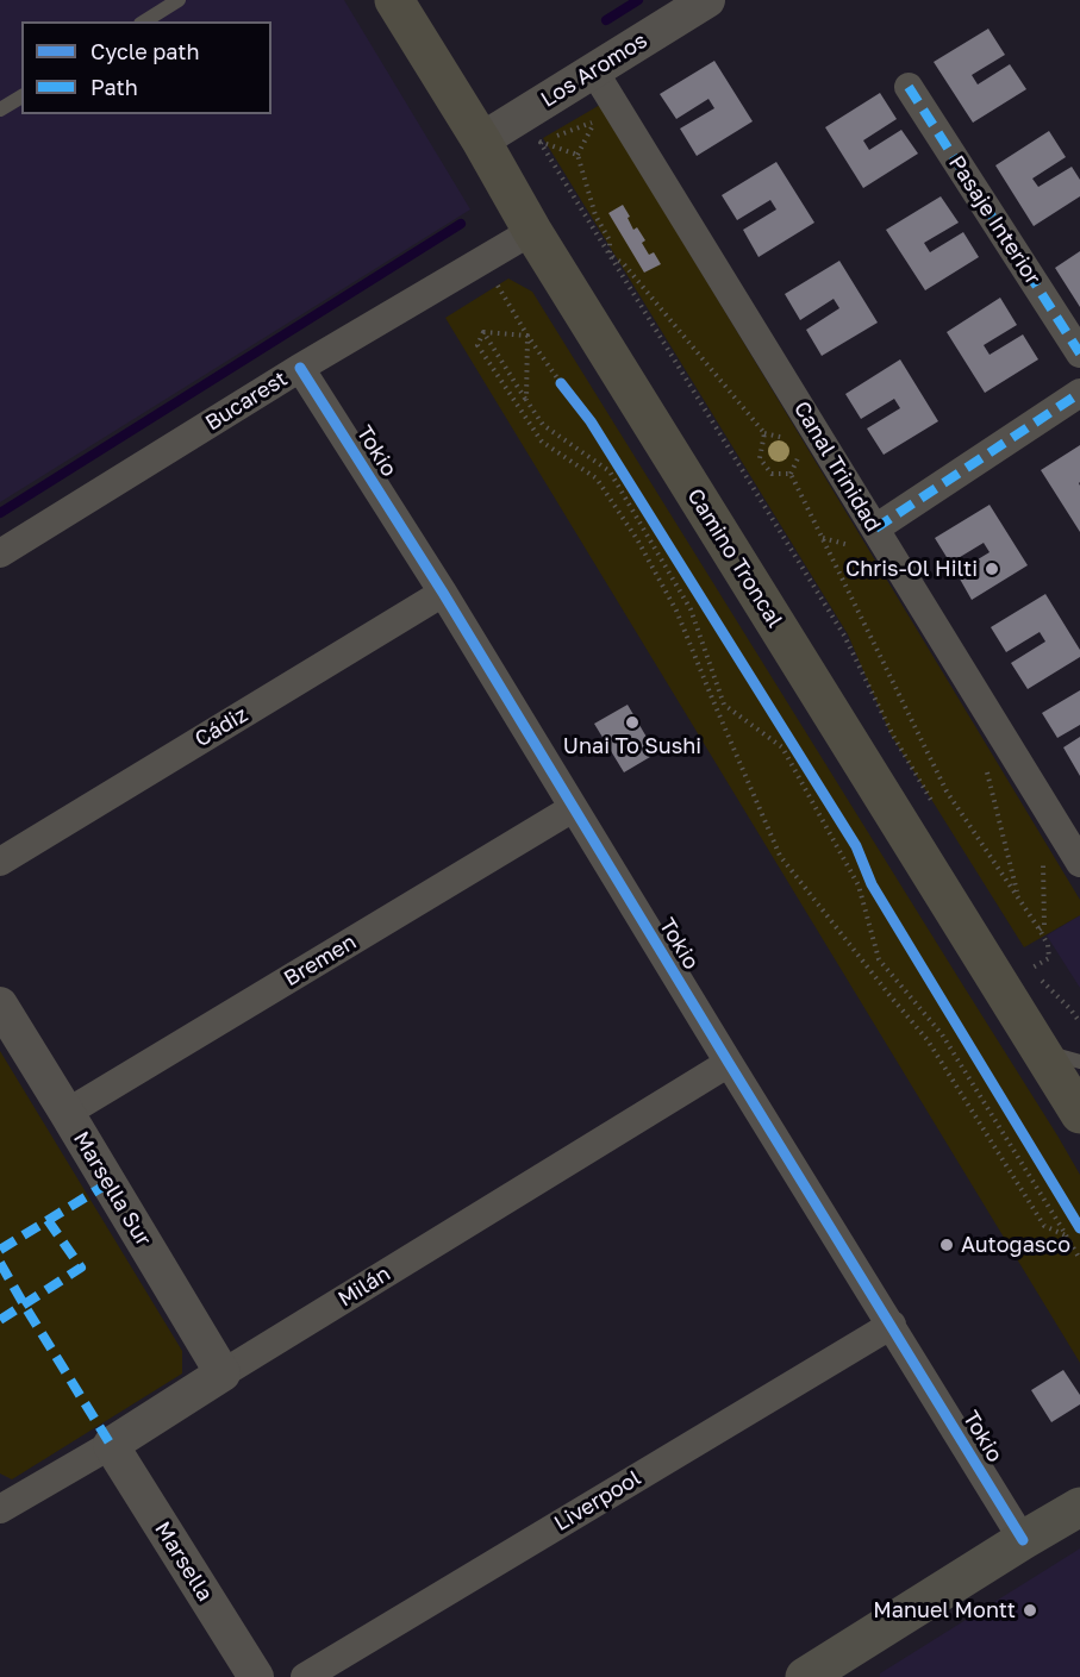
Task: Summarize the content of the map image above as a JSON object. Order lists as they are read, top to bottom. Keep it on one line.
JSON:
{"streets":{"main road":["Camino Troncal"],"street":["Los Aromos","Pasaje Interior","Bucarest","Tokio","Canal Trinidad","Cádiz","Bremen","Marsella Sur","Milán","Liverpool","Marsella"]},"crossings":[["Los Aromos","Canal Trinidad"],["Los Aromos","Camino Troncal"],["Bucarest","Tokio"],["Bucarest","Camino Troncal"],["Tokio","Cádiz"],["Tokio","Bremen"],["Tokio","Milán"],["Tokio","Liverpool"],["Bremen","Marsella Sur"],["Marsella Sur","Milán"],["Milán","Marsella"]],"places":["Chris-Ol Hilti","Unai To Sushi","Autogasco","Manuel Montt"],"legend":["Cycle path","Path"]}
